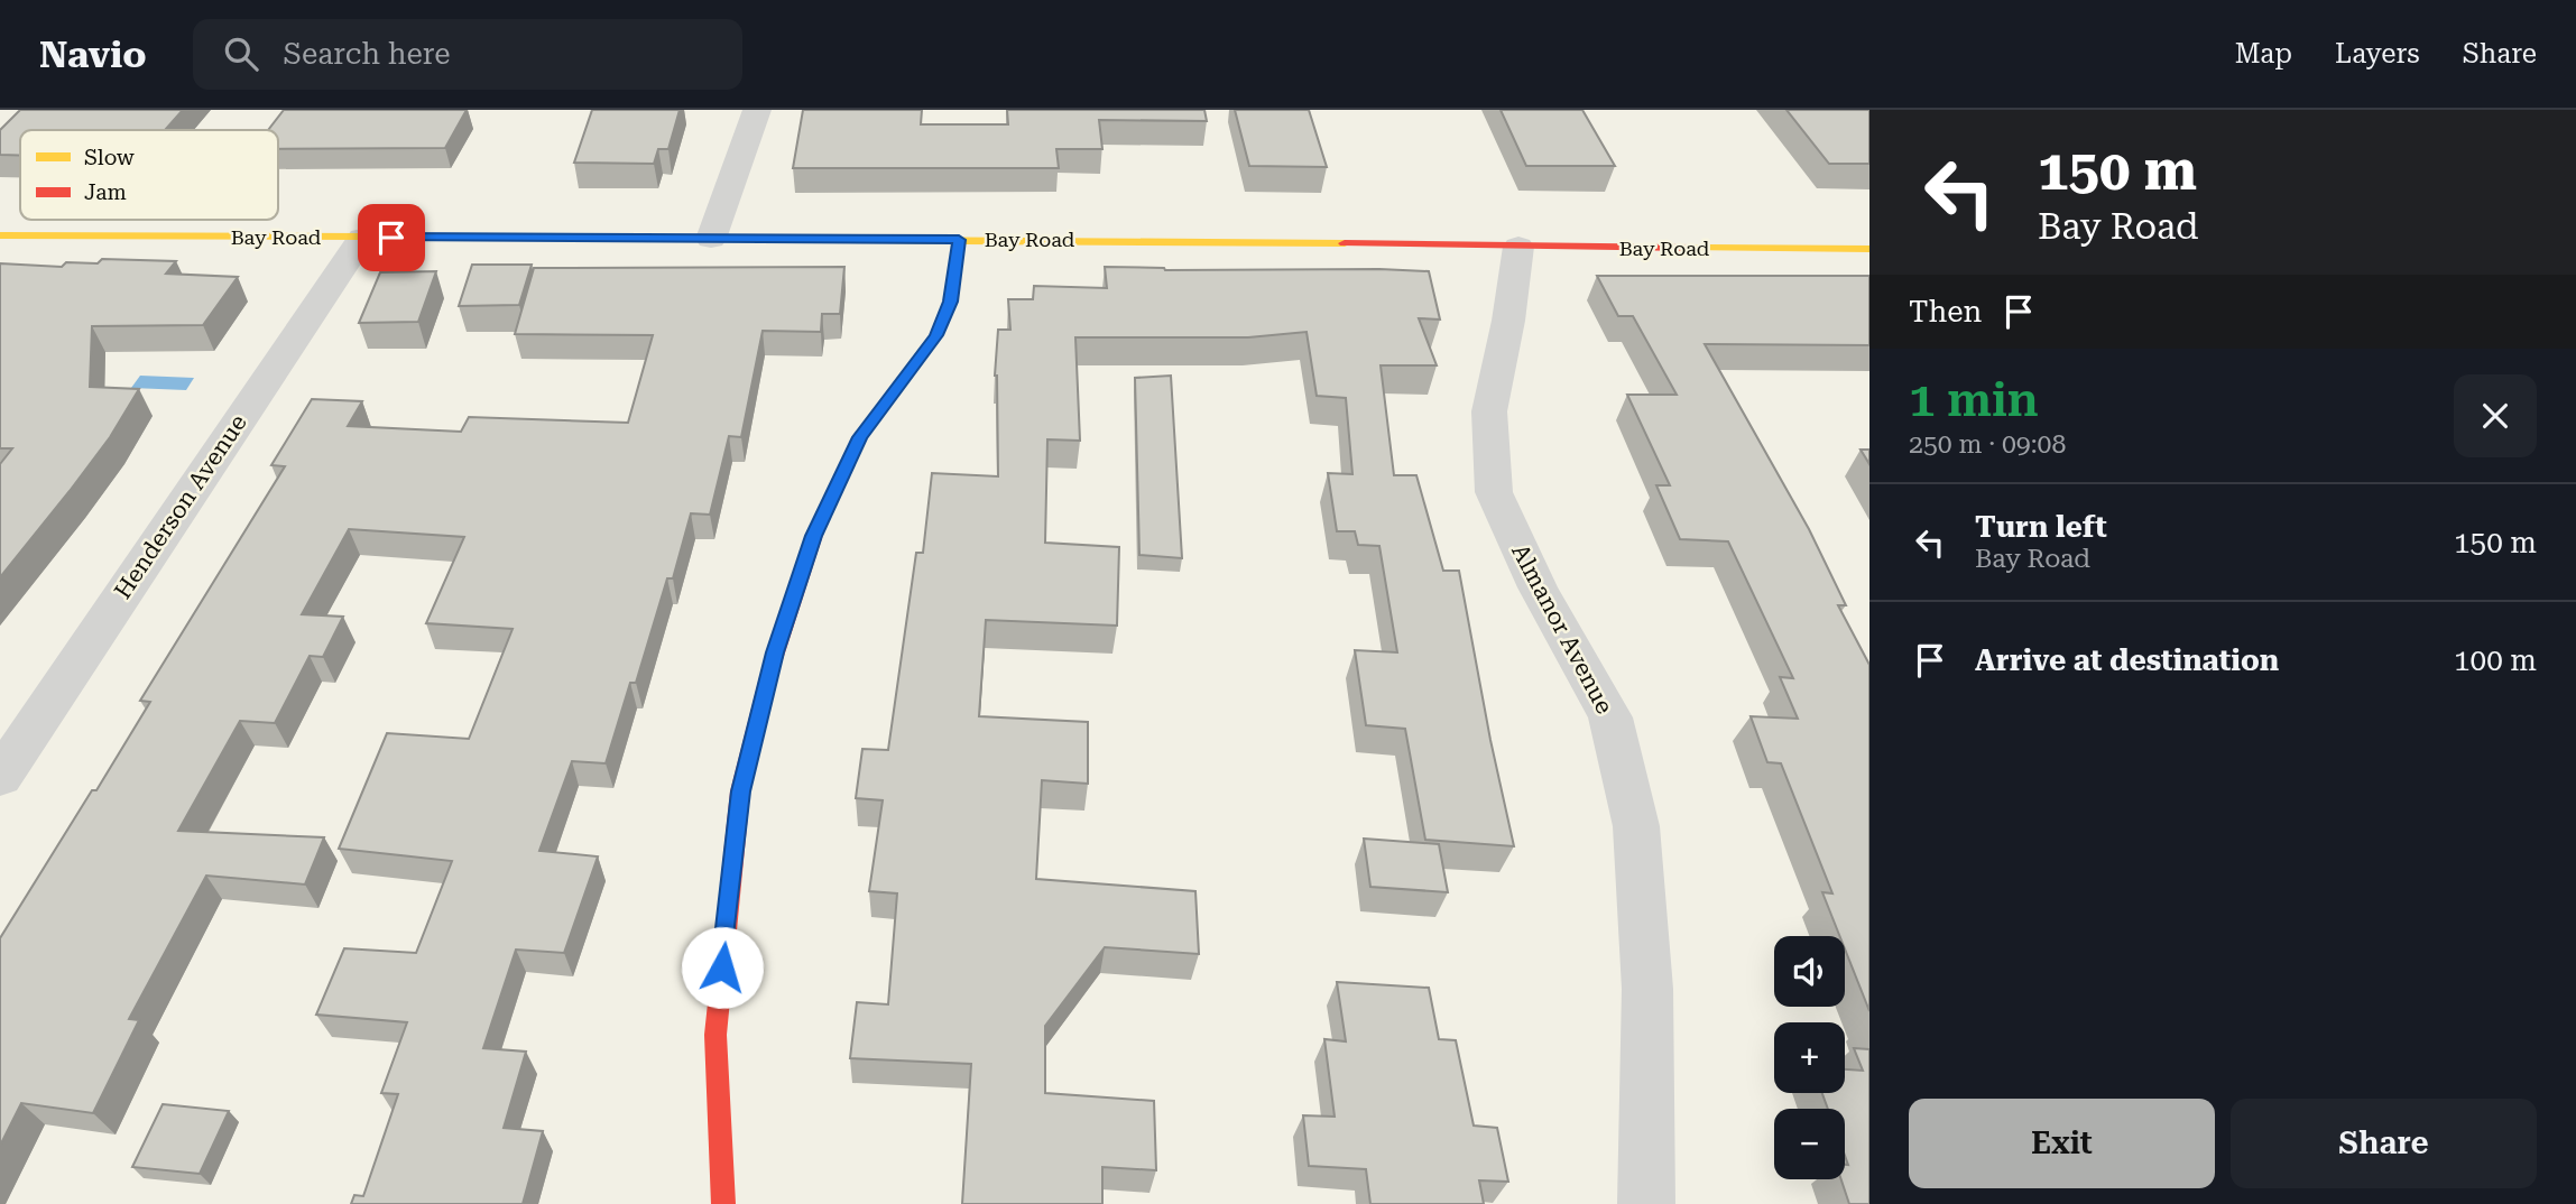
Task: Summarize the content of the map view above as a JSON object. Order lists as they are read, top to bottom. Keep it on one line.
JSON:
{"streets":{"street":["Bay Road","Henderson Avenue","Almanor Avenue"]},"crossings":[["Bay Road","Henderson Avenue"],["Bay Road","Almanor Avenue"]],"legend":["Slow","Jam"],"page":{"header":"Navio","search":"Search here","nav":["Map","Layers","Share"],"turn":["150 m","Bay Road"],"then":"Then","heading":["1 min","250 m · 09:08"],"list":[{"name":"Turn left","note":"Bay Road","value":"150 m"},{"name":"Arrive at destination","value":"100 m"}],"map_buttons":["+","−"],"buttons":["Exit","Share"]}}
